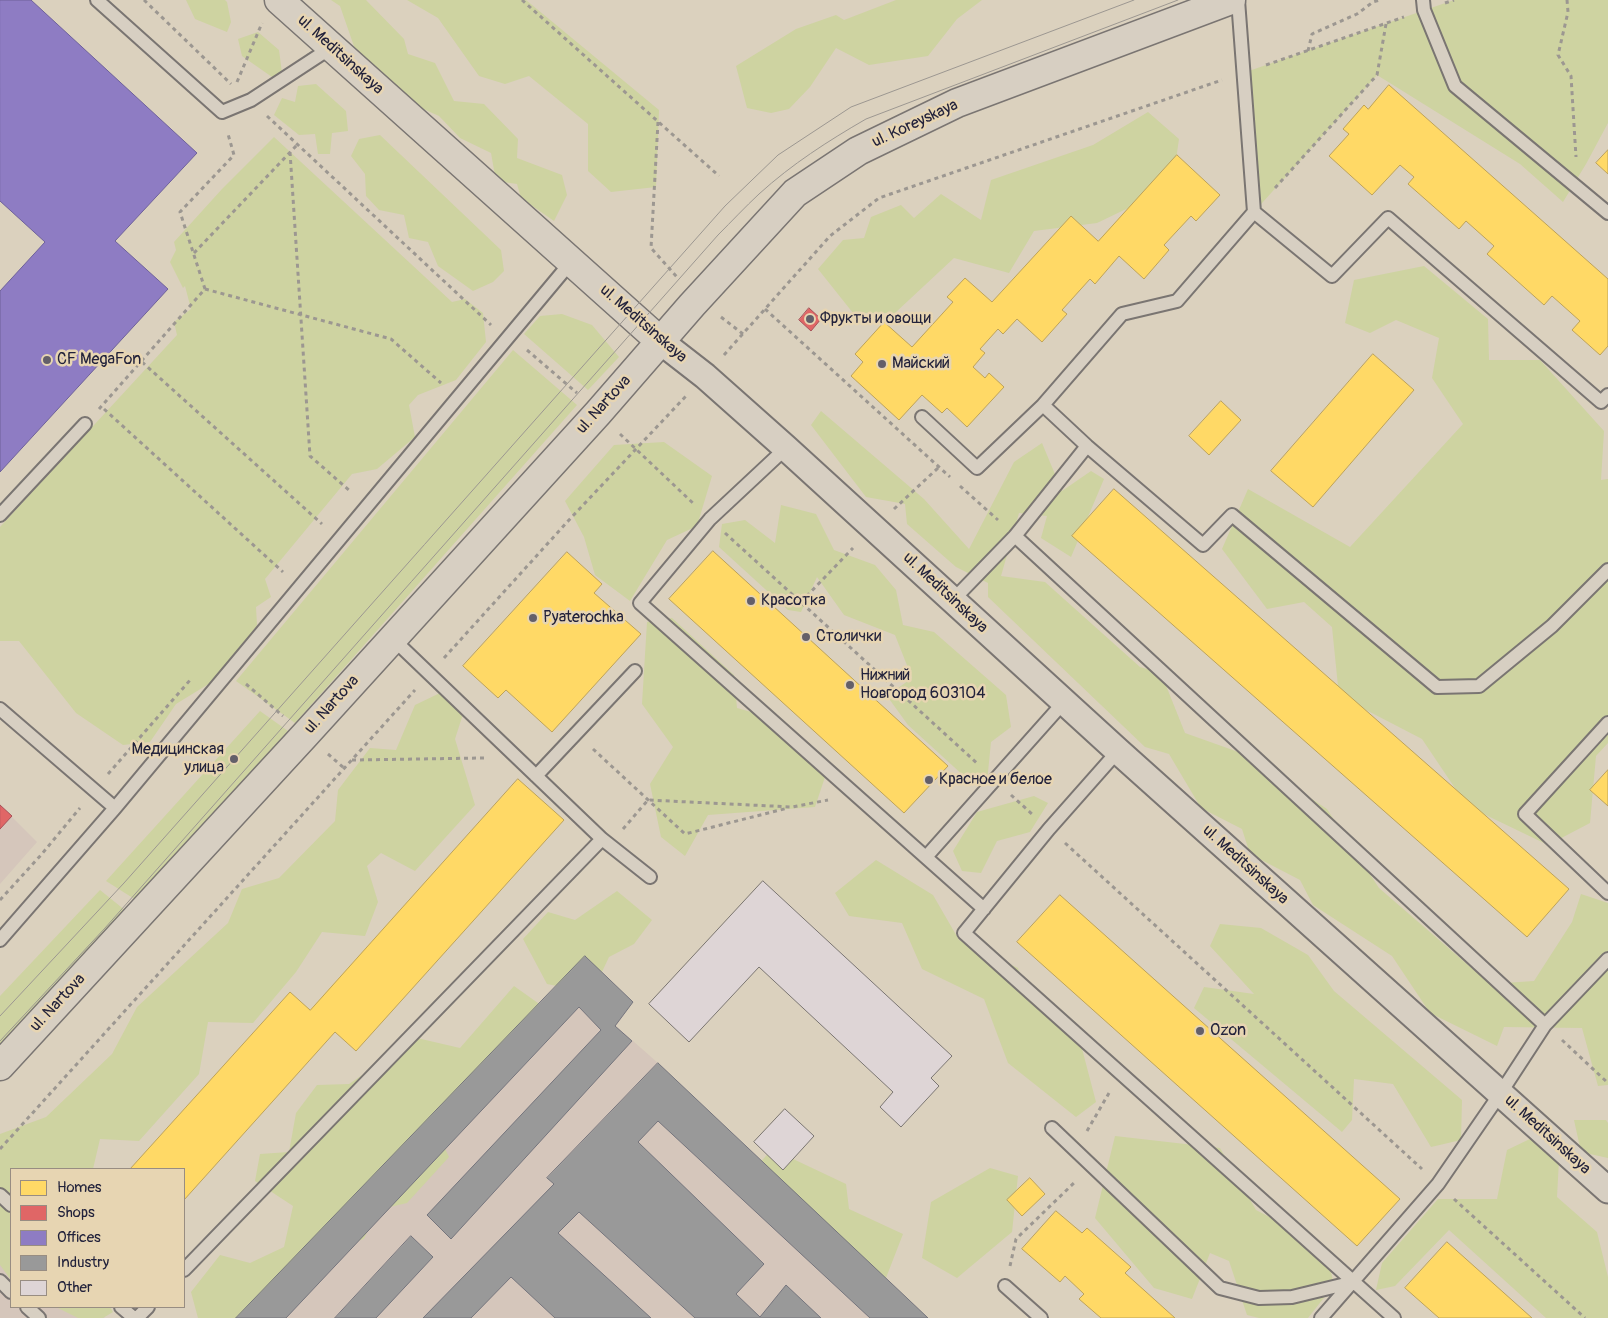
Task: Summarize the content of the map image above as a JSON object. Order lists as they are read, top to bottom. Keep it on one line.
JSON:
{"streets":{"street":["ul. Meditsinskaya","ul. Koreyskaya","ul. Nartova"]},"crossings":[["ul. Meditsinskaya","ul. Koreyskaya"],["ul. Meditsinskaya","ul. Nartova"],["ul. Koreyskaya","ul. Nartova"]],"places":["Фрукты и овощи","CF MegaFon","Майский","Красотка","Pyaterochka","Столички","Нижний Новгород 603104","Медицинская улица","Красное и белое","Ozon"],"legend":["Homes","Shops","Offices","Industry","Other"]}
